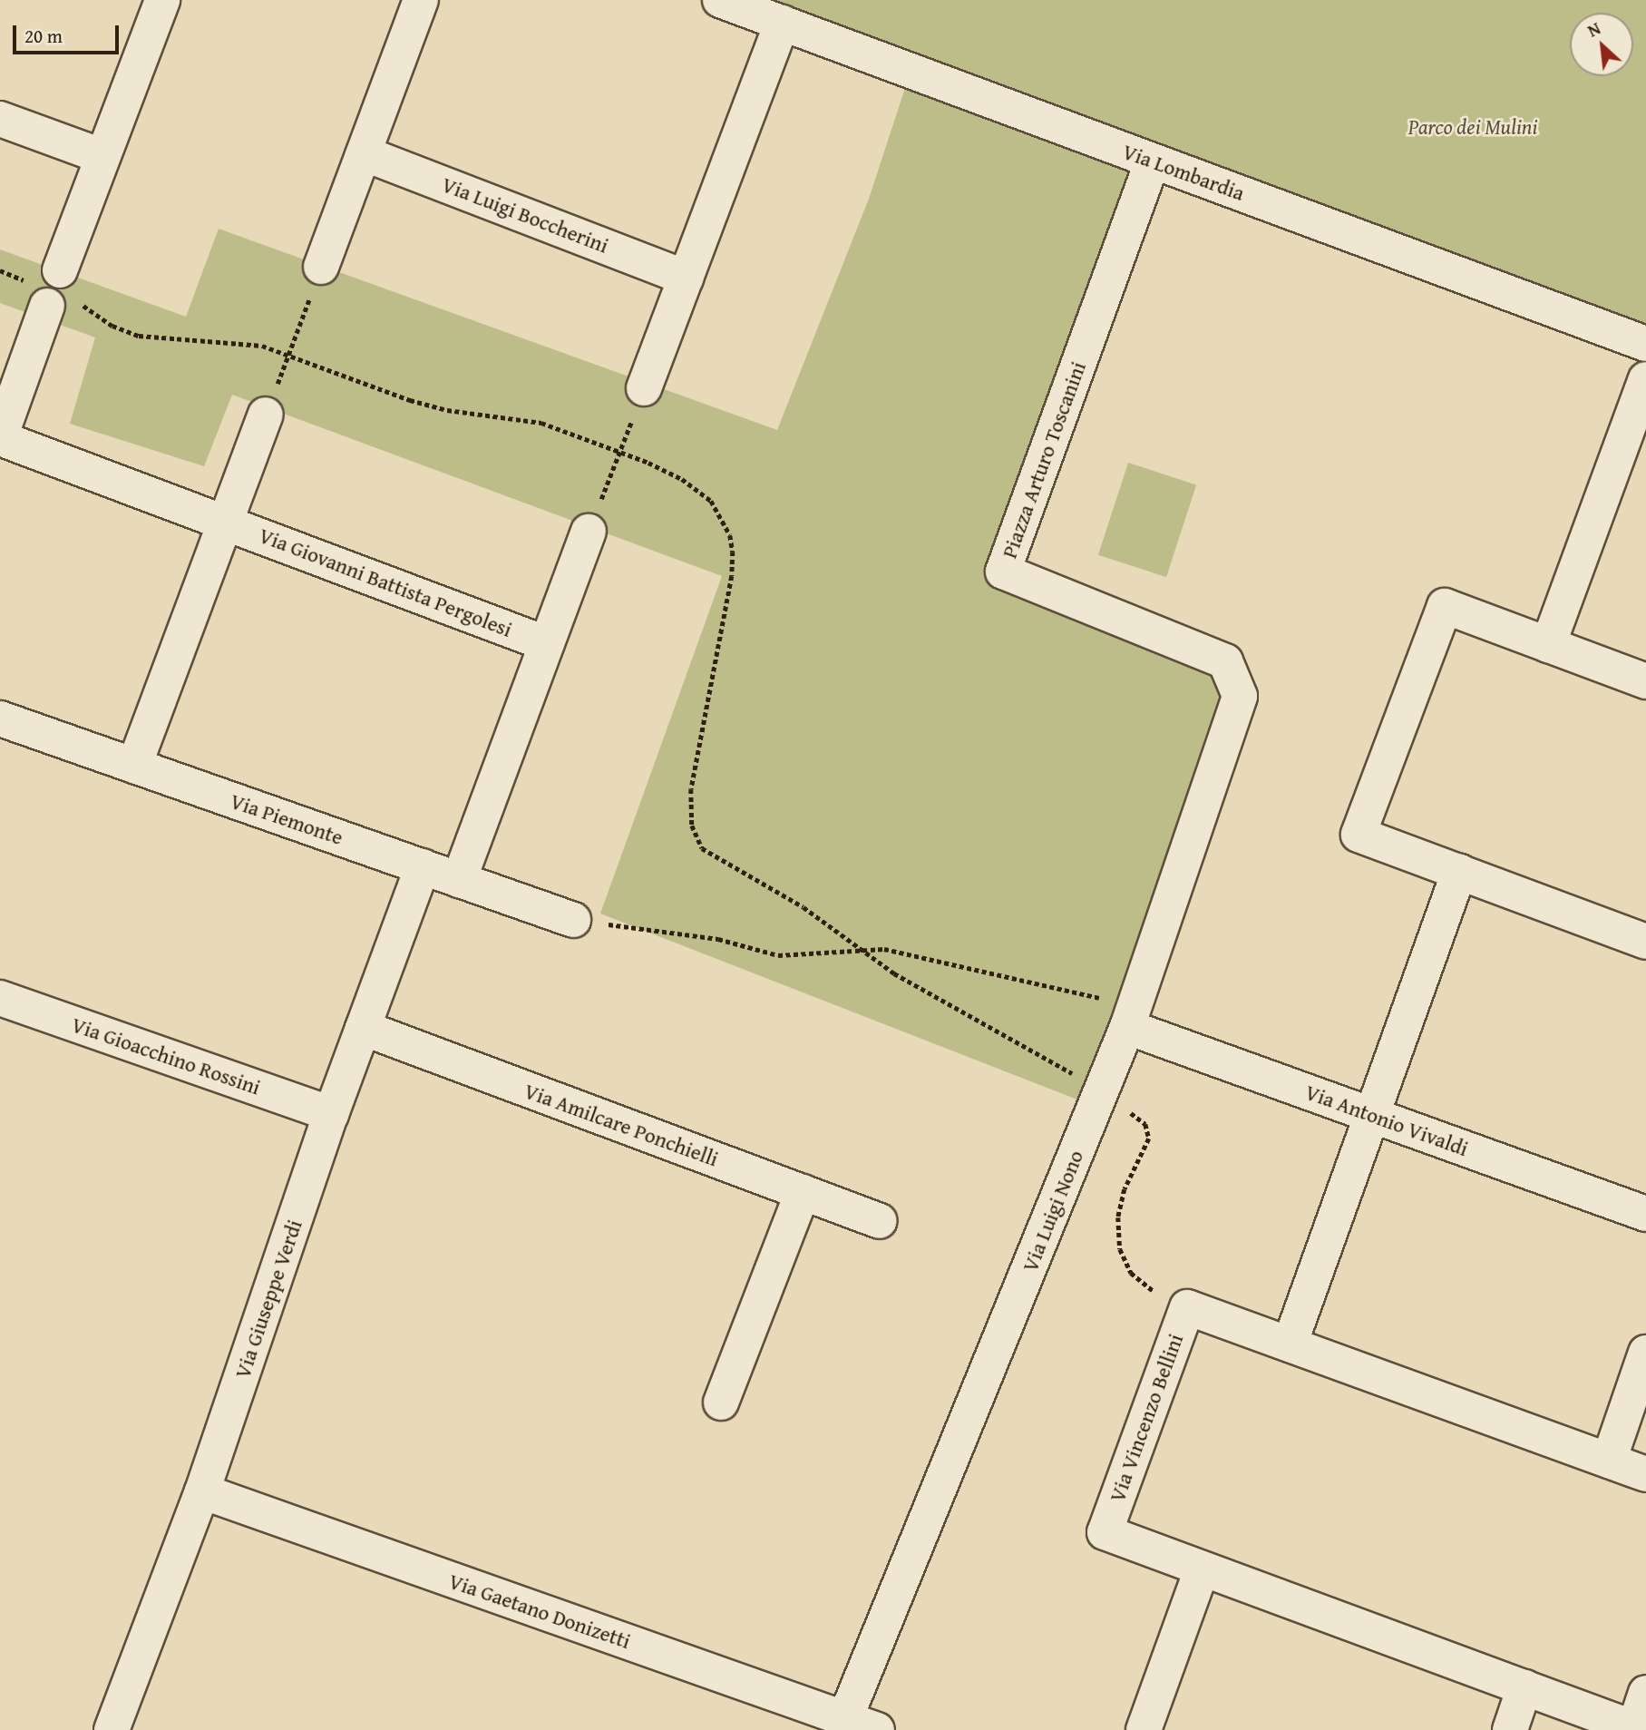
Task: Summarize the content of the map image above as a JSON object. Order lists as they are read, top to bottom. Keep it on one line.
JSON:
{"streets":{"street":["Via Lombardia","Via Luigi Boccherini","Piazza Arturo Toscanini","Via Giovanni Battista Pergolesi","Via Piemonte","Via Gioacchino Rossini","Via Antonio Vivaldi","Via Amilcare Ponchielli","Via Luigi Nono","Via Giuseppe Verdi","Via Vincenzo Bellini","Via Gaetano Donizetti"]},"crossings":[["Via Lombardia","Piazza Arturo Toscanini"],["Piazza Arturo Toscanini","Via Luigi Nono"],["Via Piemonte","Via Giuseppe Verdi"],["Via Gioacchino Rossini","Via Giuseppe Verdi"],["Via Antonio Vivaldi","Via Luigi Nono"],["Via Amilcare Ponchielli","Via Giuseppe Verdi"],["Via Luigi Nono","Via Gaetano Donizetti"],["Via Giuseppe Verdi","Via Gaetano Donizetti"]],"parks":["Parco dei Mulini"],"scale_bar":"20 m","north":"top left"}
